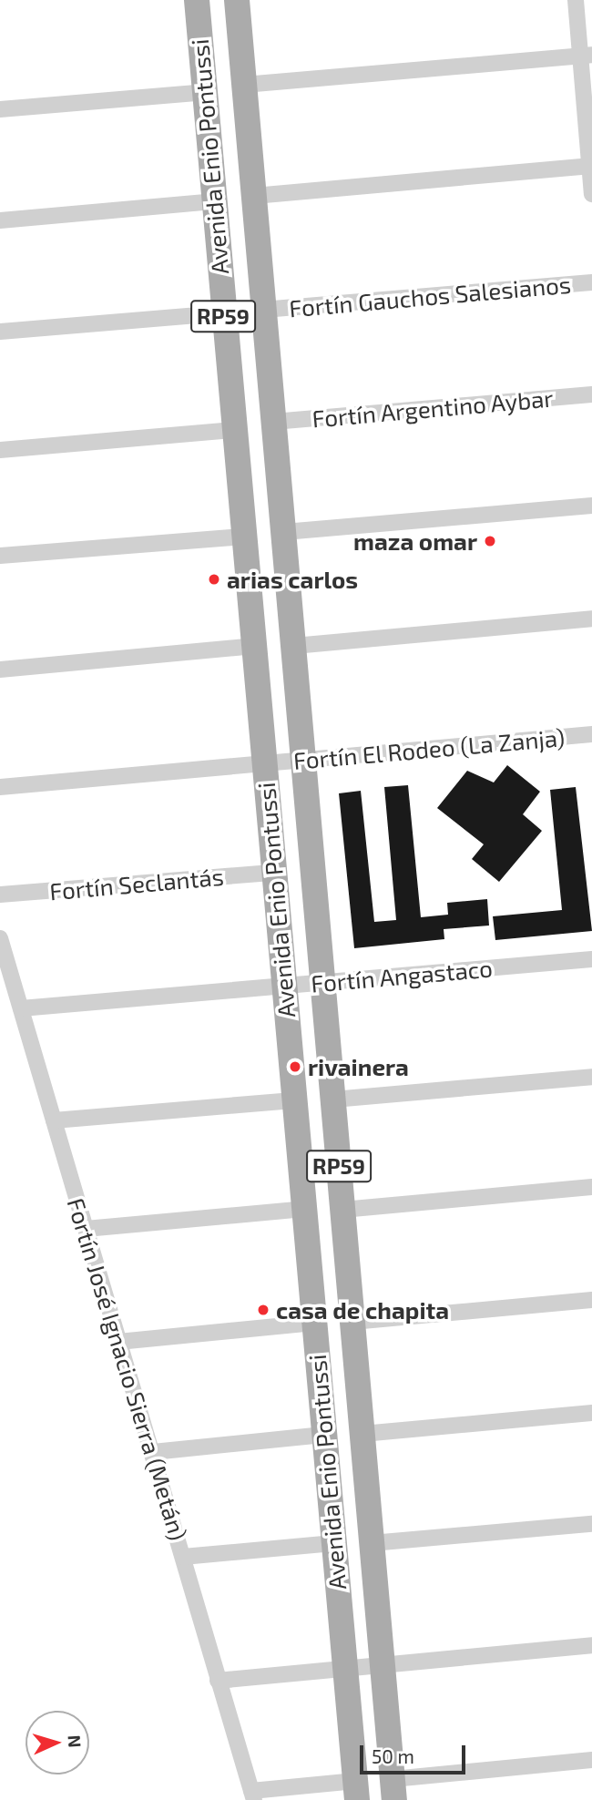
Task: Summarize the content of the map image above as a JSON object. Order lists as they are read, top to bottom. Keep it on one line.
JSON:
{"streets":{"main road":["Avenida Enio Pontussi","RP59"],"street":["Fortín Gauchos Salesianos","Fortín Argentino Aybar","Fortín El Rodeo (La Zanja)","Fortín Seclantás","Fortín Angastaco","Fortín José Ignacio Sierra (Metán)"]},"crossings":[["Avenida Enio Pontussi","Fortín Gauchos Salesianos"],["Avenida Enio Pontussi","Fortín Argentino Aybar"],["Avenida Enio Pontussi","Fortín El Rodeo (La Zanja)"],["Avenida Enio Pontussi","Fortín Seclantás"],["Avenida Enio Pontussi","Fortín Angastaco"],["Fortín Angastaco","Fortín José Ignacio Sierra (Metán)"]],"places":["maza omar","arias carlos","rivainera","casa de chapita"],"scale_bar":"50 m","north":"right"}
